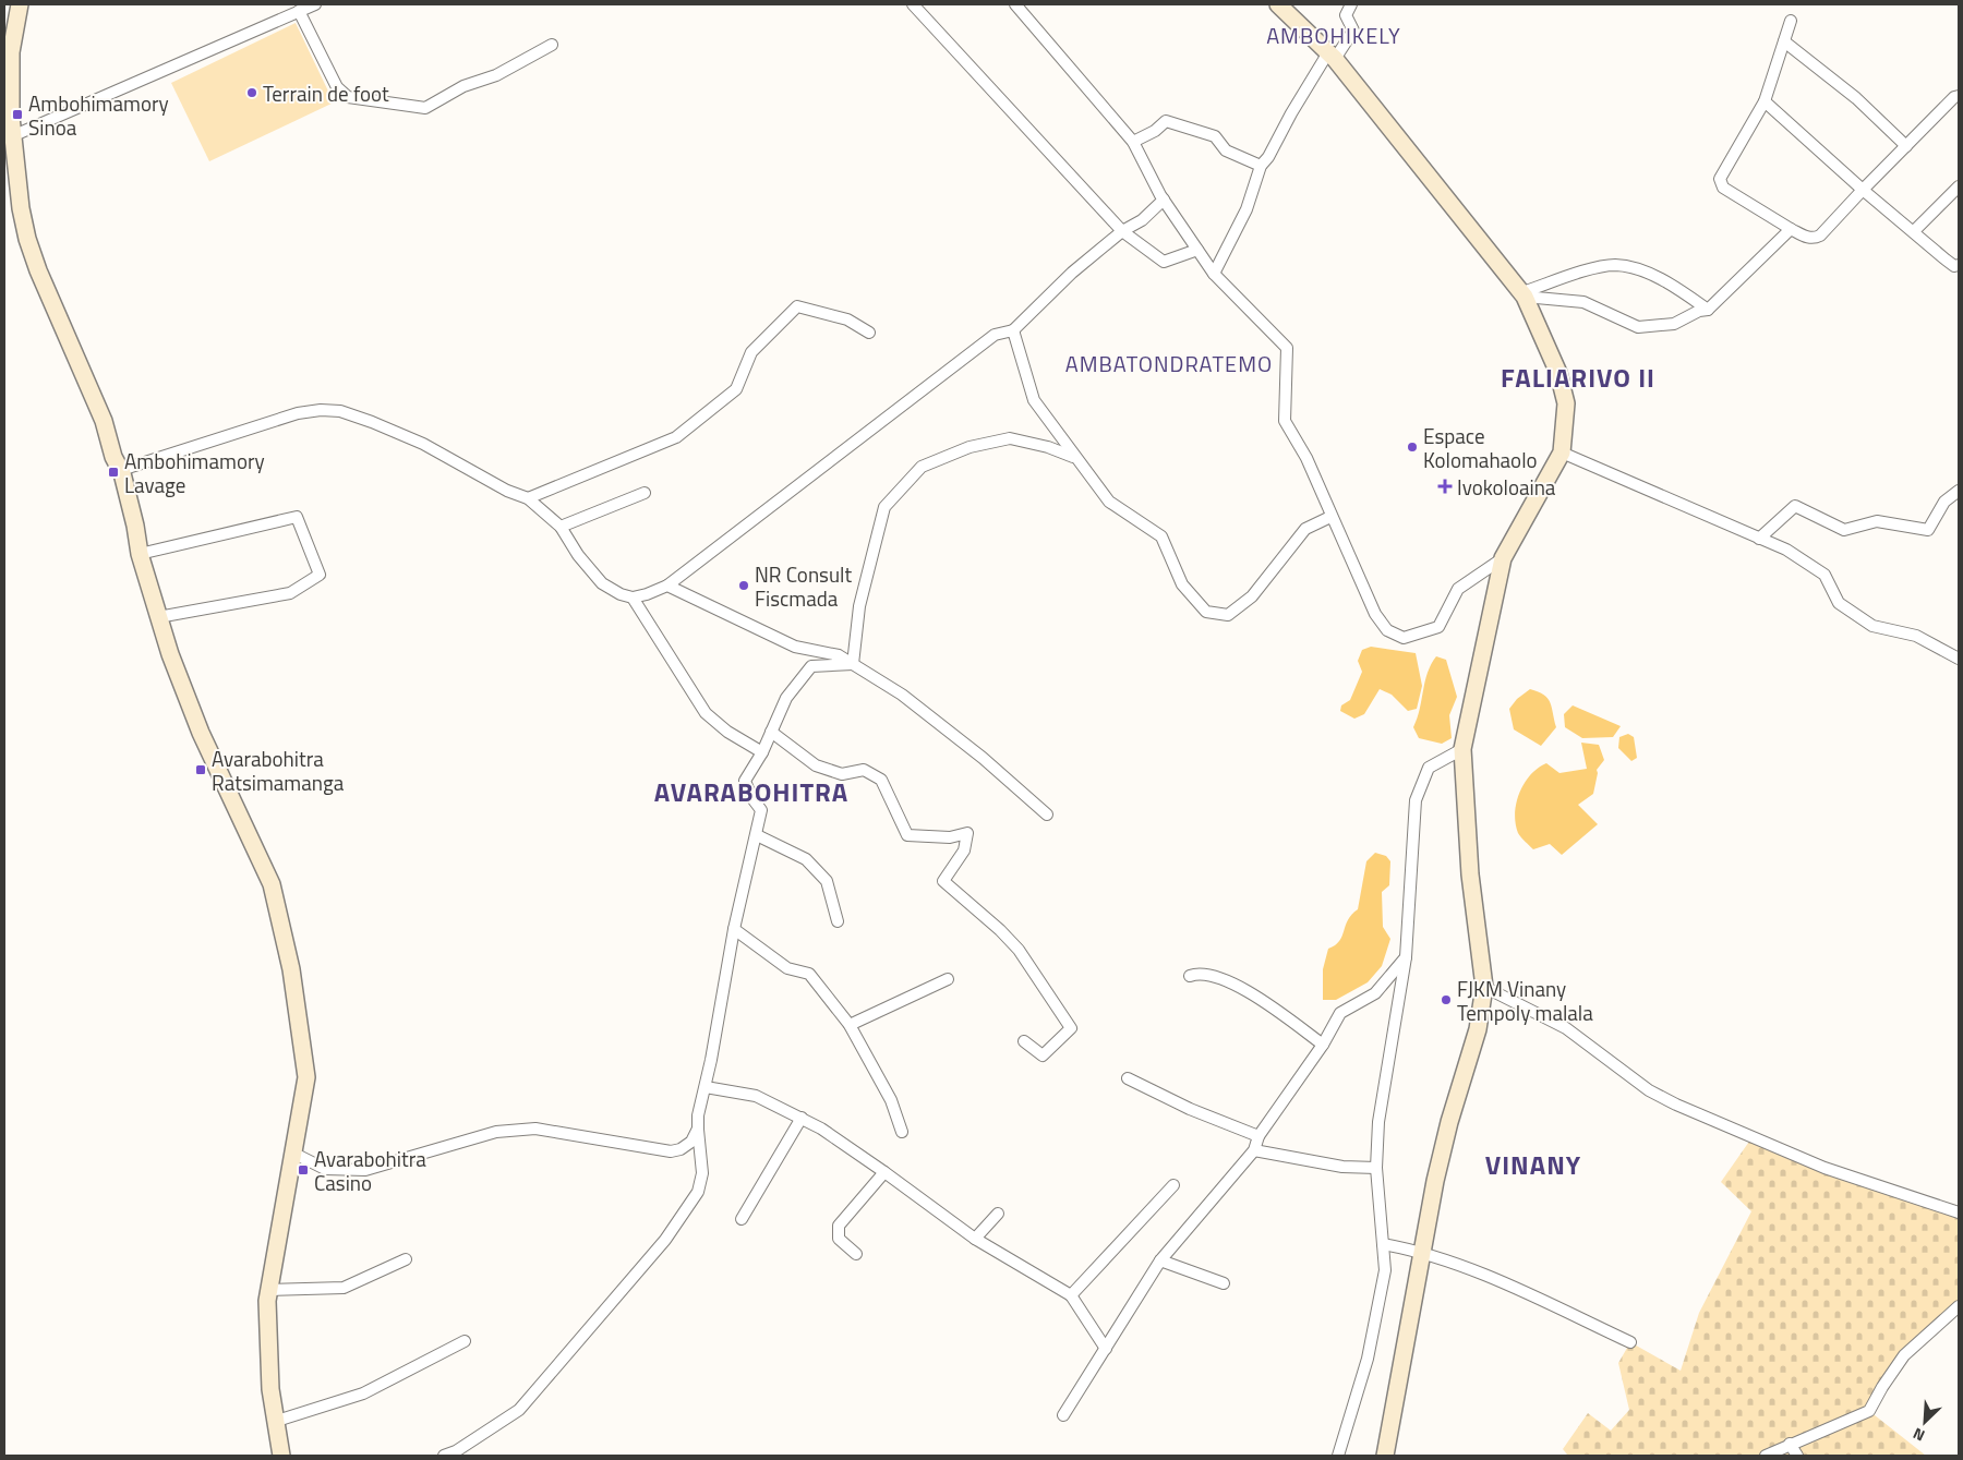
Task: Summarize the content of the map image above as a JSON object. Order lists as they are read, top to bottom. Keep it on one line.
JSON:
{"districts":["AMBOHIKELY","AMBATONDRATEMO","FALIARIVO II","AVARABOHITRA","VINANY"],"places":{"other":["Terrain de foot","Espace Kolomahaolo","NR Consult Fiscmada","FJKM Vinany Tempoly malala"],"transit":["Ambohimamory Sinoa","Ambohimamory Lavage","Avarabohitra Ratsimamanga","Avarabohitra Casino"],"health":["Ivokoloaina"]},"north":"bottom left"}
